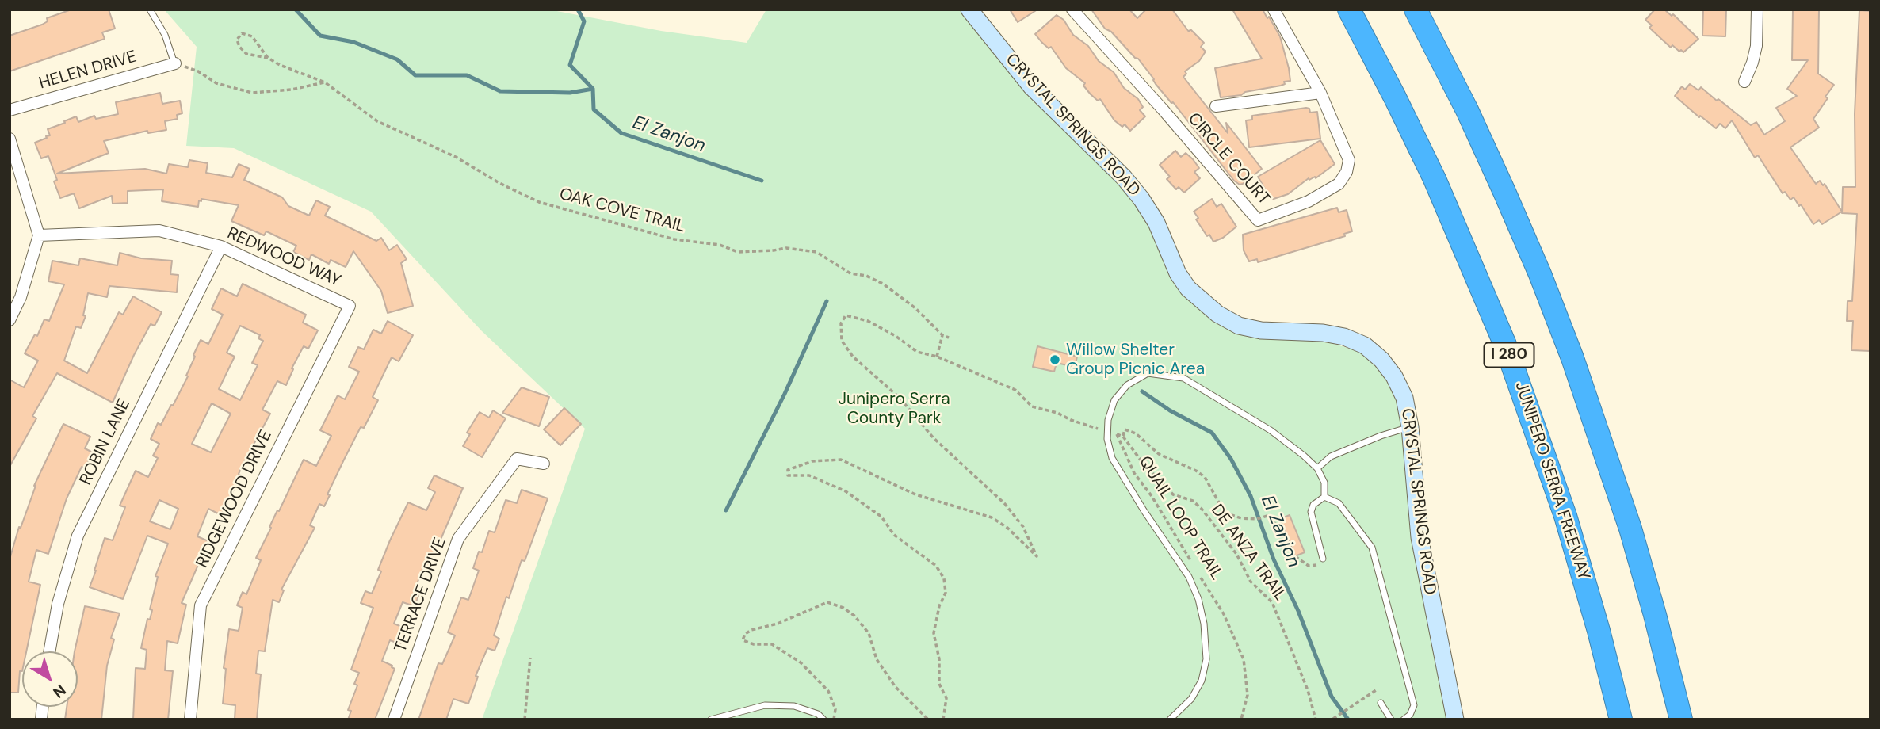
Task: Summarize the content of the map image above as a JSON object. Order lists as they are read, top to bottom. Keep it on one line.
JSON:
{"streets":{"highway":["I 280","JUNIPERO SERRA FREEWAY"],"street":["HELEN DRIVE","CRYSTAL SPRINGS ROAD","CIRCLE COURT","REDWOOD WAY","ROBIN LANE","RIDGEWOOD DRIVE","TERRACE DRIVE"],"path":["OAK COVE TRAIL","QUAIL LOOP TRAIL","DE ANZA TRAIL"]},"crossings":[["REDWOOD WAY","ROBIN LANE"],["REDWOOD WAY","RIDGEWOOD DRIVE"]],"water":["El Zanjon"],"parks":["Junipero Serra County Park"],"places":["Willow Shelter Group Picnic Area"],"north":"bottom right"}
